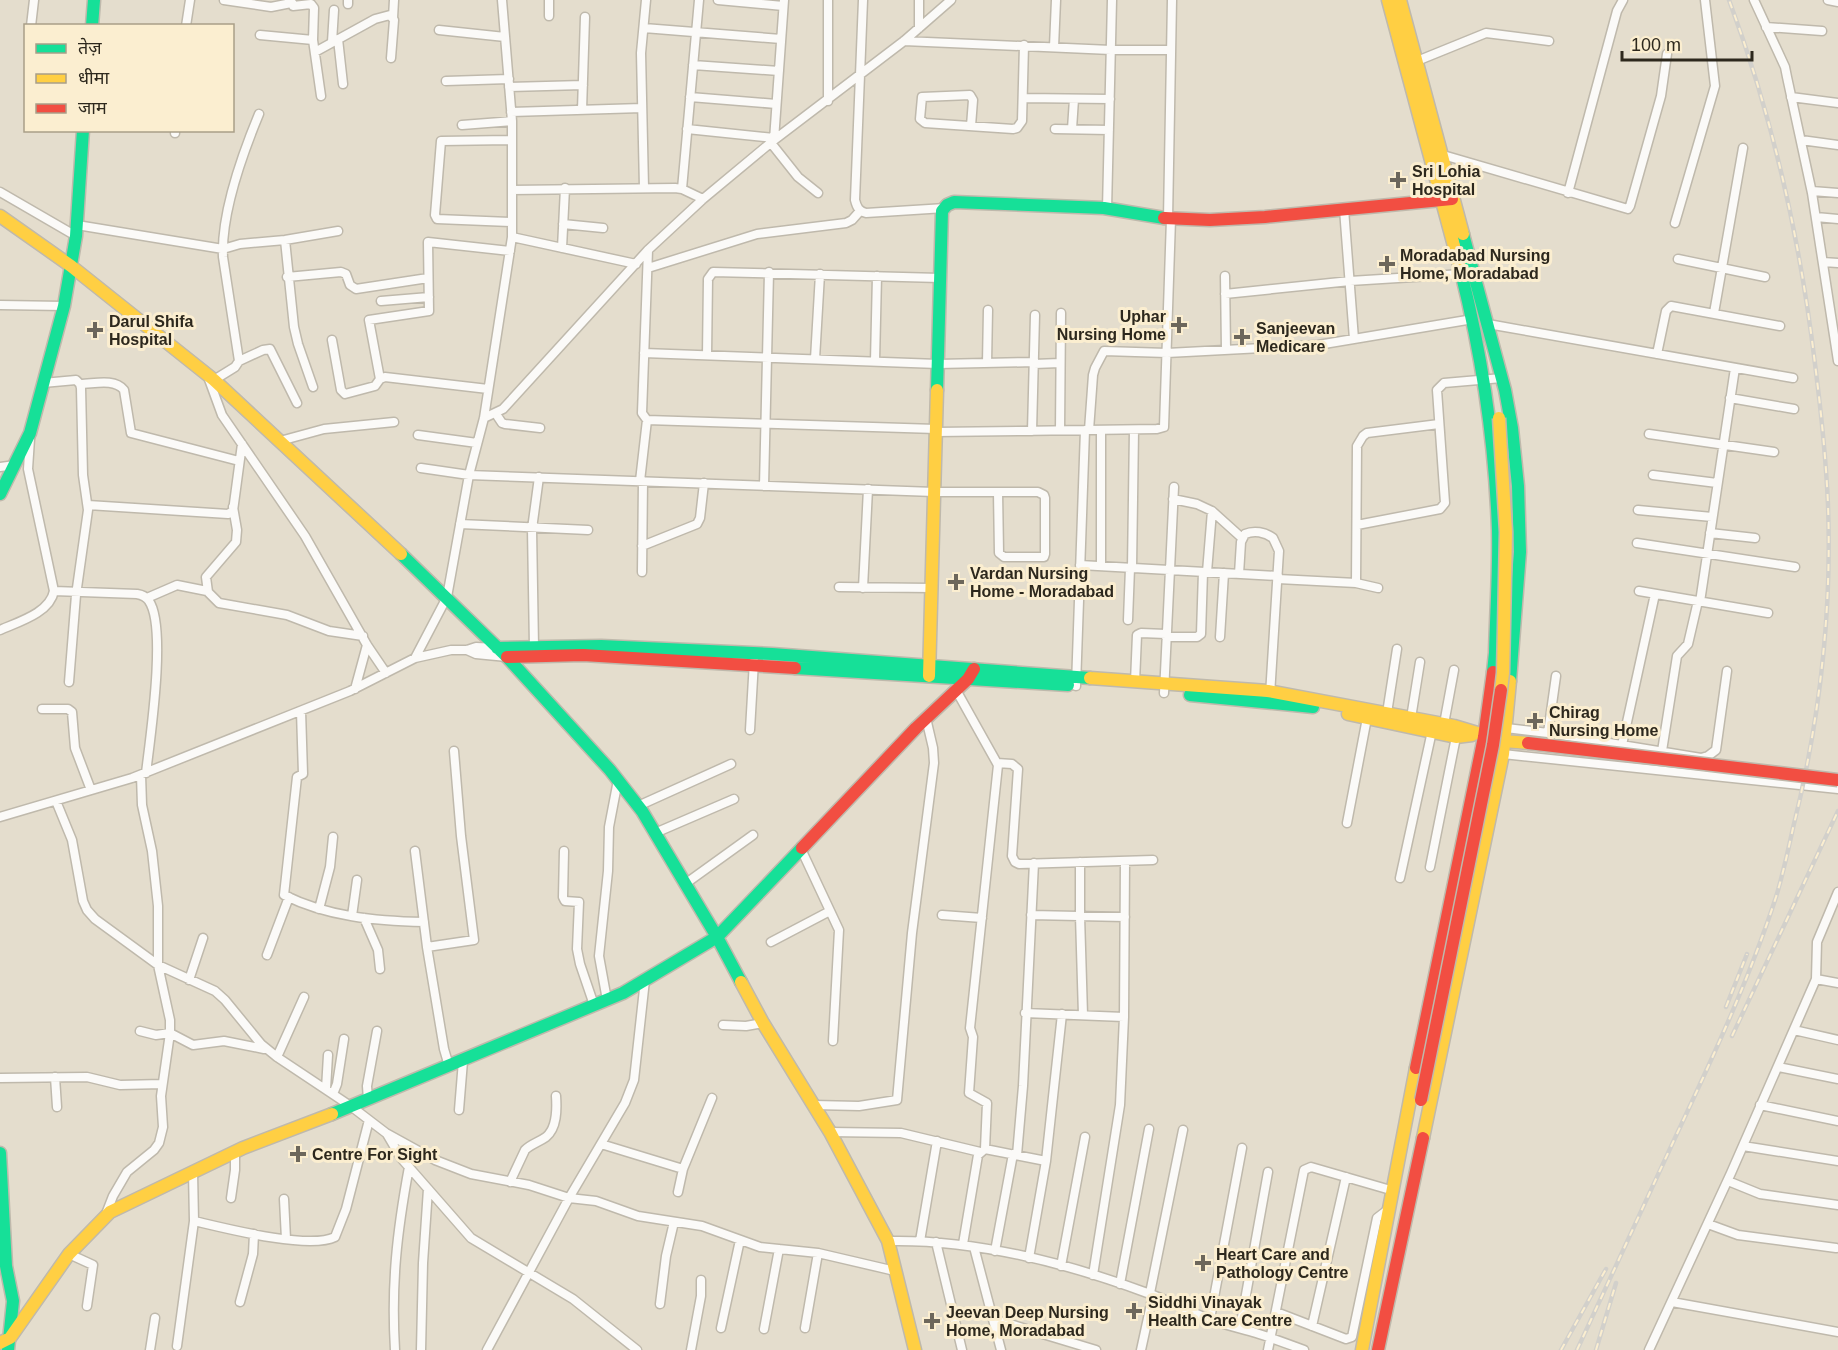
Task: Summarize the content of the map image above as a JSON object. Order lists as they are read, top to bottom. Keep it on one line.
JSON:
{"places":{"health":["Sri Lohia Hospital","Moradabad Nursing Home, Moradabad","Uphar Nursing Home","Darul Shifa Hospital","Sanjeevan Medicare","Vardan Nursing Home - Moradabad","Chirag Nursing Home","Centre For Sight","Heart Care and Pathology Centre","Siddhi Vinayak Health Care Centre","Jeevan Deep Nursing Home, Moradabad"]},"legend":["तेज़","धीमा","जाम"],"scale_bar":"100 m"}
